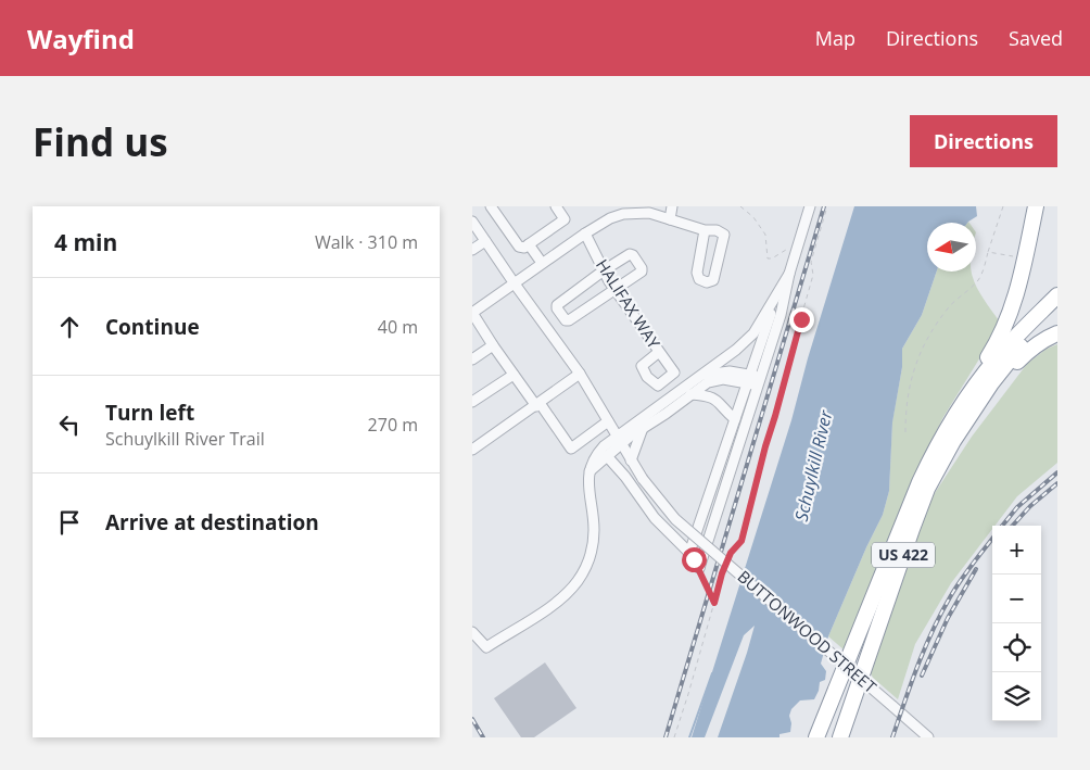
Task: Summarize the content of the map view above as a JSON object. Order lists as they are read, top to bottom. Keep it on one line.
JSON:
{"streets":{"highway":["US 422"],"street":["HALIFAX WAY","BUTTONWOOD STREET"]},"water":["Schuylkill River"],"north":"left","page":{"header":"Wayfind","nav":["Map","Directions","Saved"],"buttons":"Directions","title":"Find us","heading":["4 min","Walk · 310 m"],"list":[["Continue","40 m"],["Turn left","Schuylkill River Trail","270 m"],"Arrive at destination"],"map_buttons":["+","−"]}}
